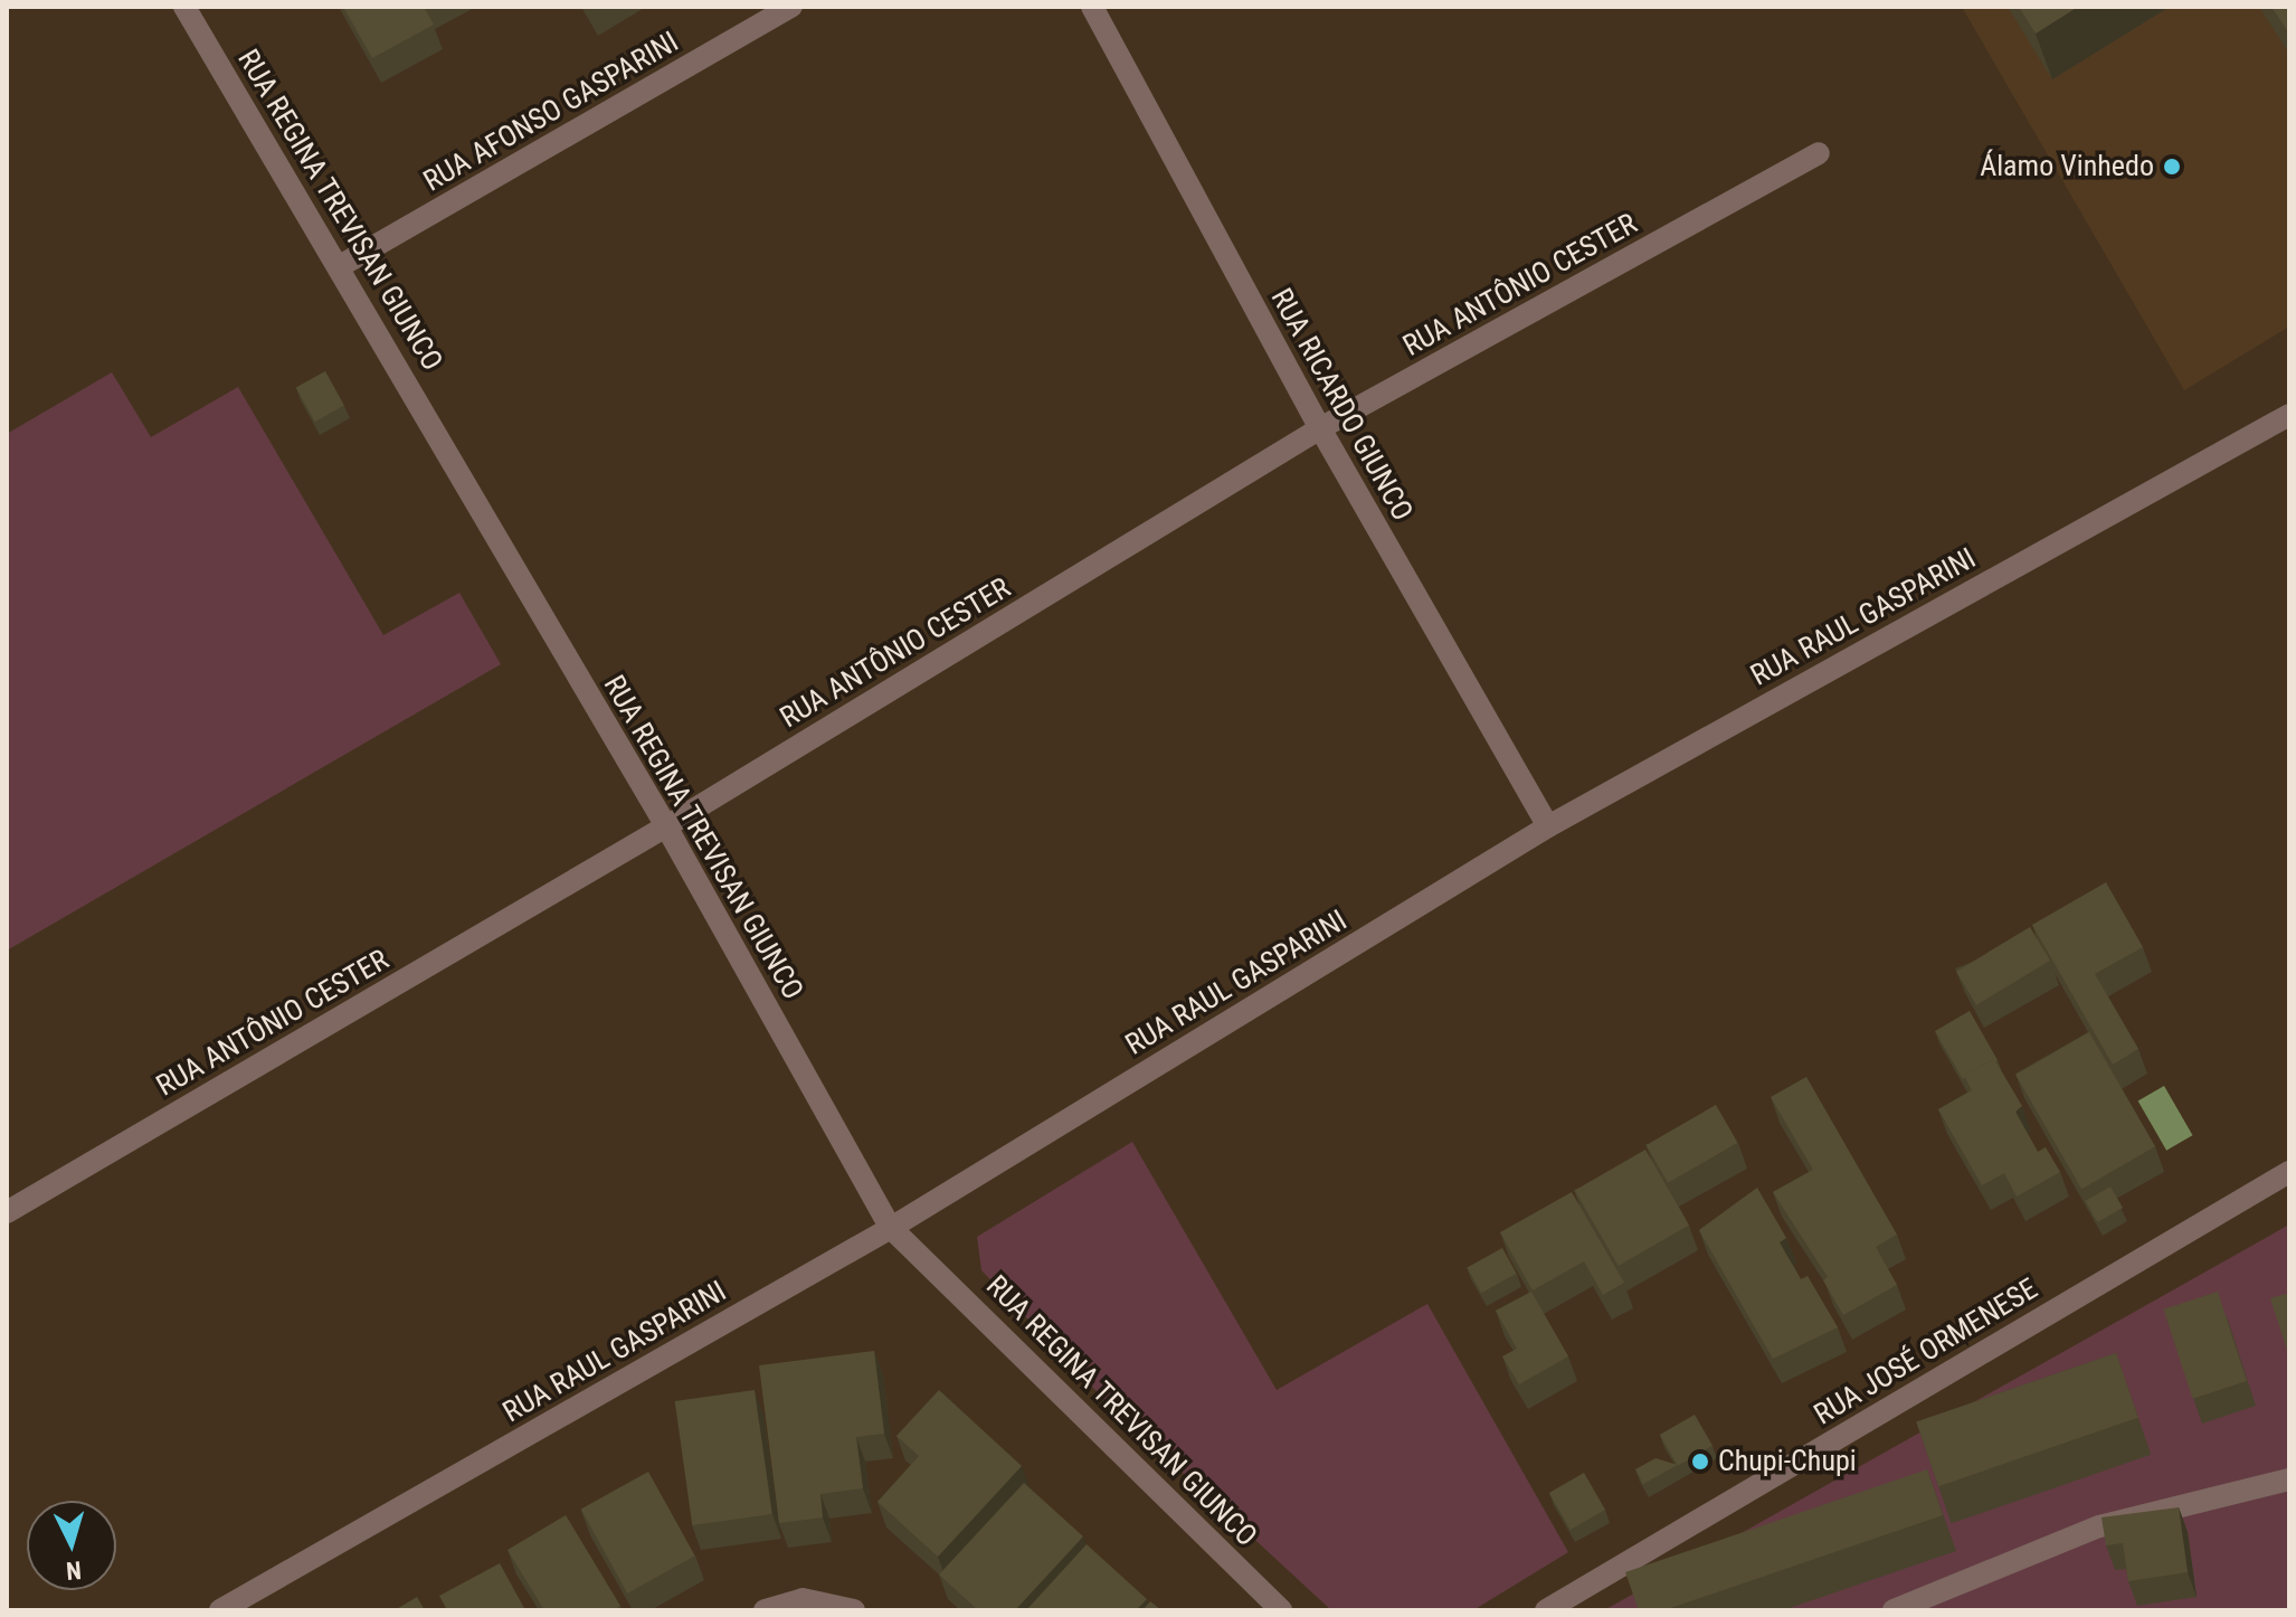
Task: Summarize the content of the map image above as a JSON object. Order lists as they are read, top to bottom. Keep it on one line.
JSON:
{"streets":{"street":["RUA AFONSO GASPARINI","RUA REGINA TREVISAN GIUNCO","RUA ANTÔNIO CESTER","RUA RICARDO GIUNCO","RUA RAUL GASPARINI","RUA JOSÉ ORMENESE"]},"crossings":[["RUA AFONSO GASPARINI","RUA REGINA TREVISAN GIUNCO"],["RUA REGINA TREVISAN GIUNCO","RUA ANTÔNIO CESTER"],["RUA REGINA TREVISAN GIUNCO","RUA RAUL GASPARINI"],["RUA ANTÔNIO CESTER","RUA RICARDO GIUNCO"],["RUA RICARDO GIUNCO","RUA RAUL GASPARINI"]],"places":["Álamo Vinhedo","Chupi-Chupi"],"north":"bottom"}
